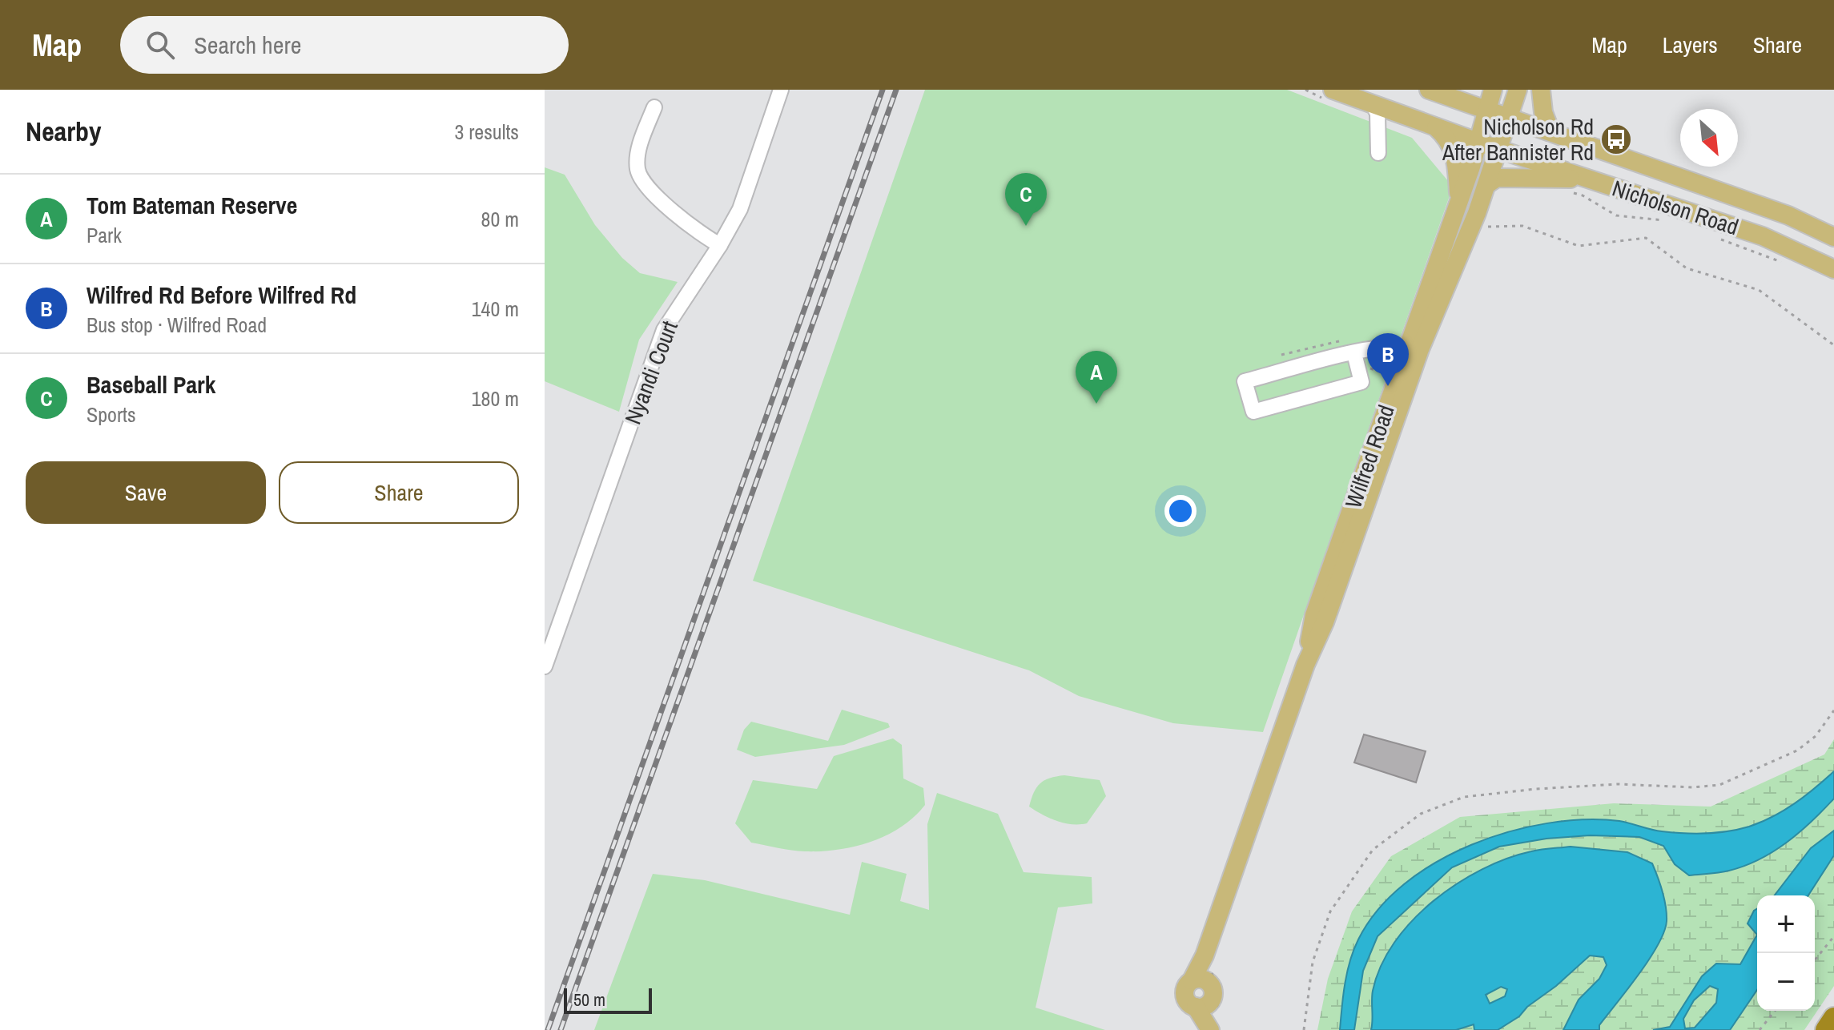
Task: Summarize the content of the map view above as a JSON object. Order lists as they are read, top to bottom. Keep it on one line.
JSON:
{"streets":{"main road":["Nicholson Road","Wilfred Road"],"street":["Nyandi Court"]},"crossings":[["Nicholson Road","Wilfred Road"]],"places":{"bus stop":["Nicholson Rd After Bannister Rd"]},"scale_bar":"50 m","north":"bottom right","page":{"header":"Map","search":"Search here","nav":["Map","Layers","Share"],"heading":["Nearby","3 results"],"list":[{"mark":"A","name":"Tom Bateman Reserve","note":"Park","value":"80 m"},{"mark":"B","name":"Wilfred Rd Before Wilfred Rd","note":"Bus stop · Wilfred Road","value":"140 m"},{"mark":"C","name":"Baseball Park","note":"Sports","value":"180 m"}],"pins":["C","B","A"],"buttons":["Save","Share"],"map_buttons":["+","−"],"scale":"50 m"}}
